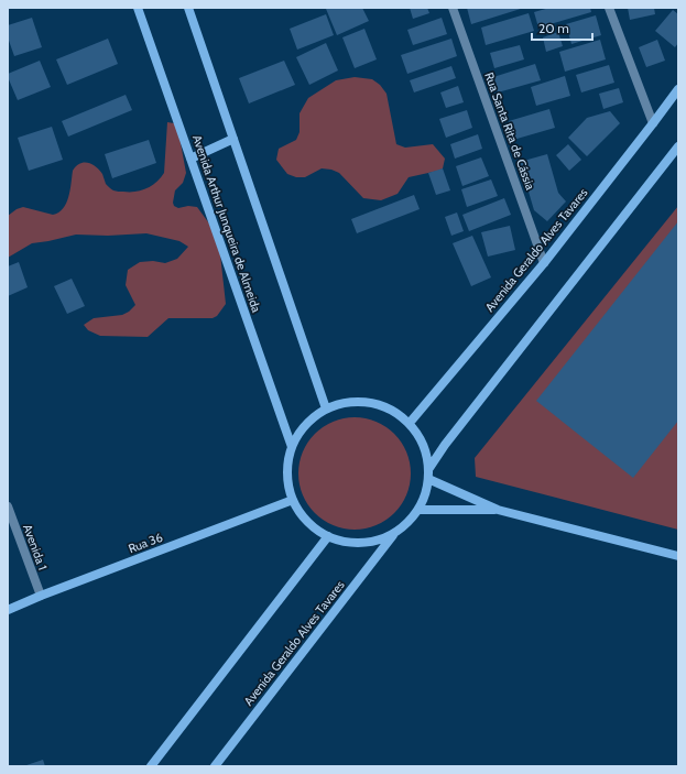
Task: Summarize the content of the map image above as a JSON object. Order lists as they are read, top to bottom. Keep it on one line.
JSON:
{"streets":{"main road":["Avenida Arthur Junqueira de Almeida","Avenida Geraldo Alves Tavares","Rua 36"],"street":["Rua Santa Rita de Cássia","Avenida 1"]},"crossings":[["Rua Santa Rita de Cássia","Avenida Geraldo Alves Tavares"],["Avenida Arthur Junqueira de Almeida","Avenida Geraldo Alves Tavares"],["Avenida Arthur Junqueira de Almeida","Rua 36"],["Avenida Geraldo Alves Tavares","Rua 36"],["Rua 36","Avenida 1"]],"scale_bar":"20 m"}
